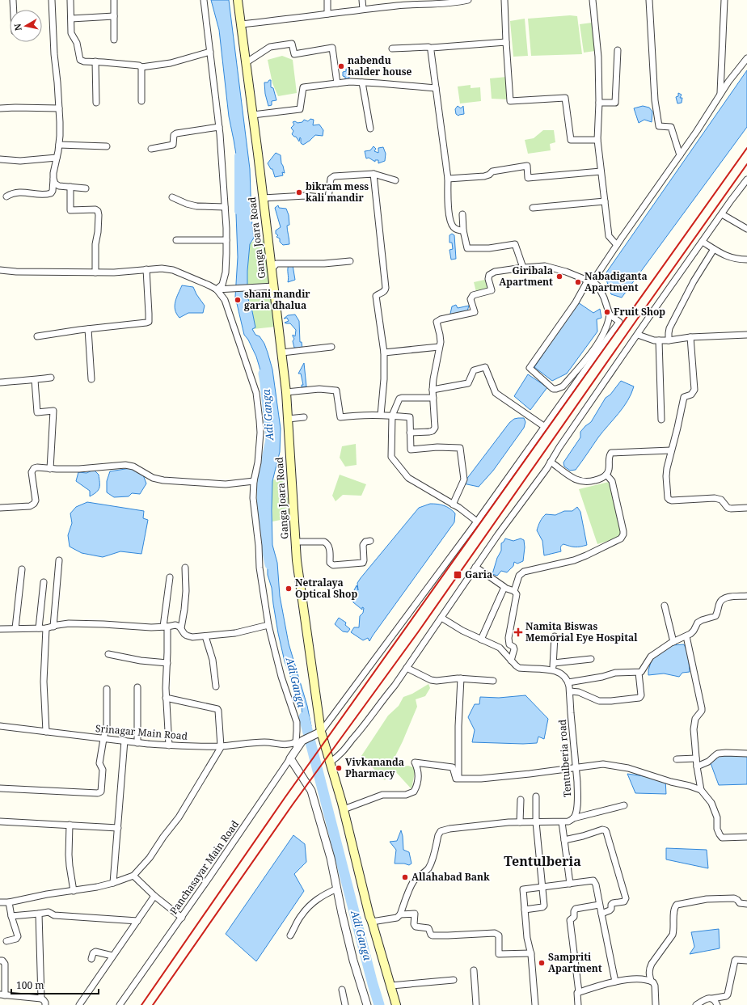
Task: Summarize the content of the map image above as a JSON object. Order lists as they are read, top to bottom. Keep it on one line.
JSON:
{"streets":{"main road":["Ganga Joara Road"],"street":["Srinagar Main Road","Tentulberia road","Panchasayar Main Road"]},"crossings":[["Srinagar Main Road","Panchasayar Main Road"]],"districts":["Tentulberia"],"water":["Adi Ganga"],"places":{"other":["nabendu halder house","bikram mess kali mandir","Giribala Apartment","Nabadiganta Apartment","shani mandir garia dhalua","Fruit Shop","Netralaya Optical Shop","Vivkananda Pharmacy","Allahabad Bank","Sampriti Apartment"],"transit":["Garia"],"health":["Namita Biswas Memorial Eye Hospital"]},"scale_bar":"100 m","north":"left"}
